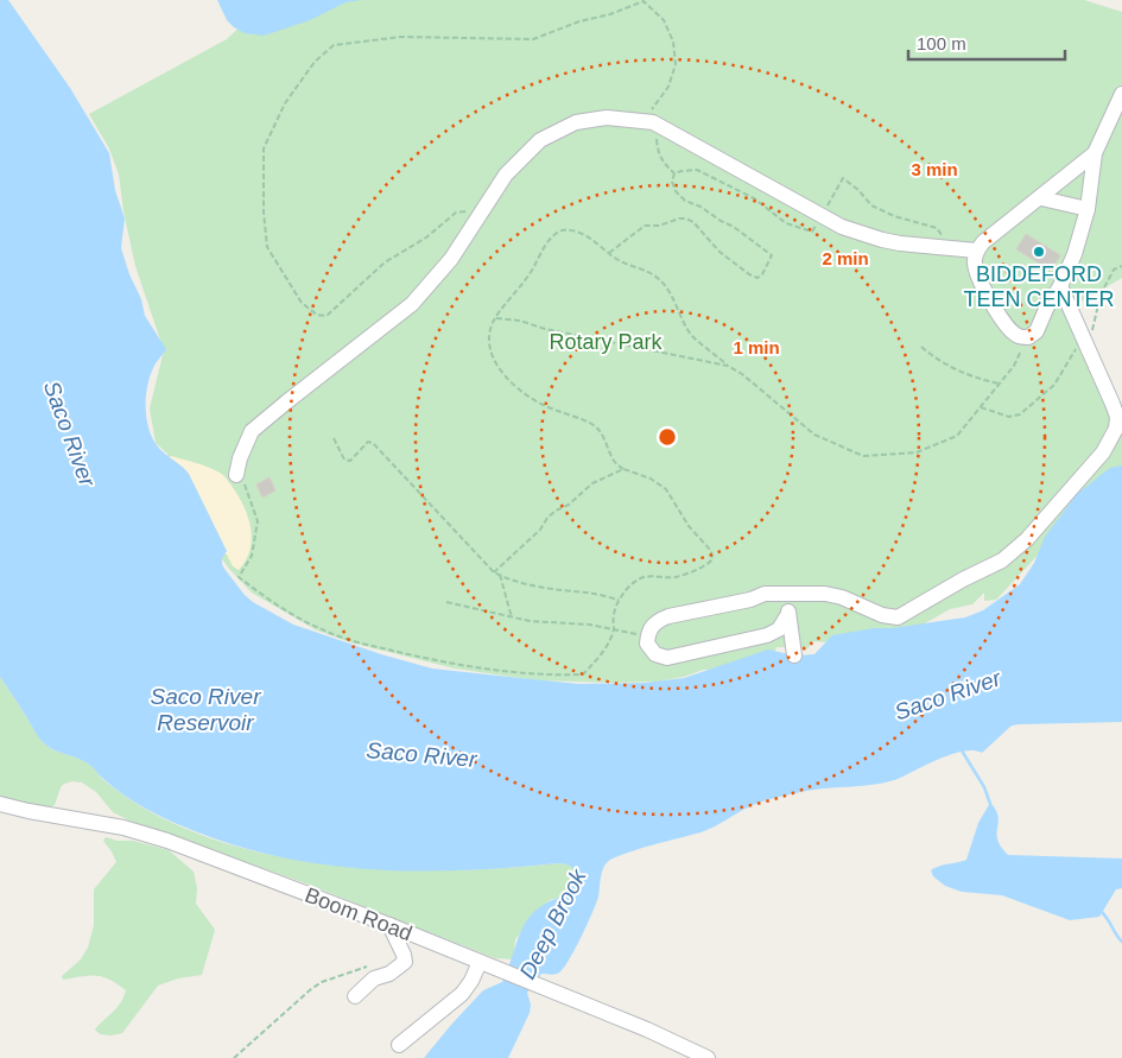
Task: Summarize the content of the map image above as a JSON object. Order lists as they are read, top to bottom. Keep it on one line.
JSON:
{"streets":{"street":["Boom Road"]},"water":["Saco River","Saco River Reservoir","Deep Brook"],"parks":["Rotary Park"],"places":["BIDDEFORD TEEN CENTER"],"scale_bar":"100 m","rings":["3 min","2 min","1 min"]}
